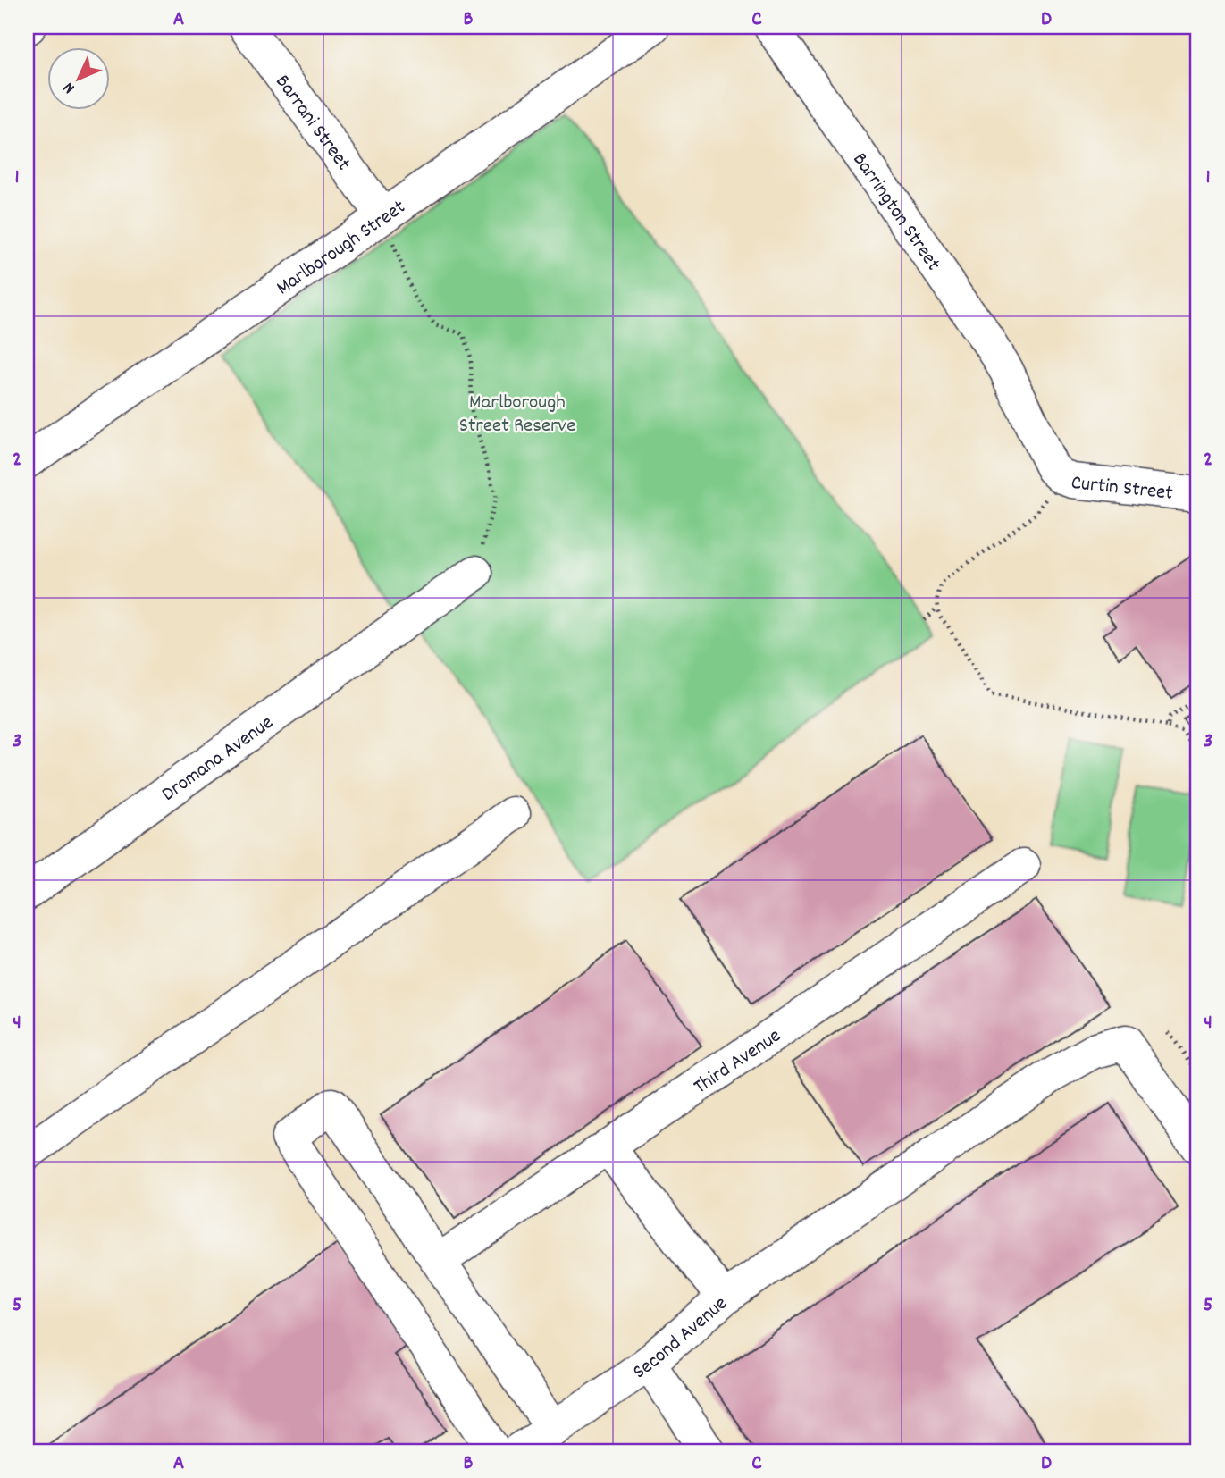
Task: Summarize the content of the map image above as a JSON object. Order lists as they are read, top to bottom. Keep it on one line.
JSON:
{"streets":{"street":["Barrani Street","Barrington Street","Marlborough Street","Curtin Street","Dromana Avenue","Third Avenue","Second Avenue"]},"crossings":[["Barrani Street","Marlborough Street"],["Barrington Street","Curtin Street"]],"parks":["Marlborough Street Reserve"],"north":"bottom left","grid":{"columns":["A","B","C","D"],"rows":["1","2","3","4","5"]}}
